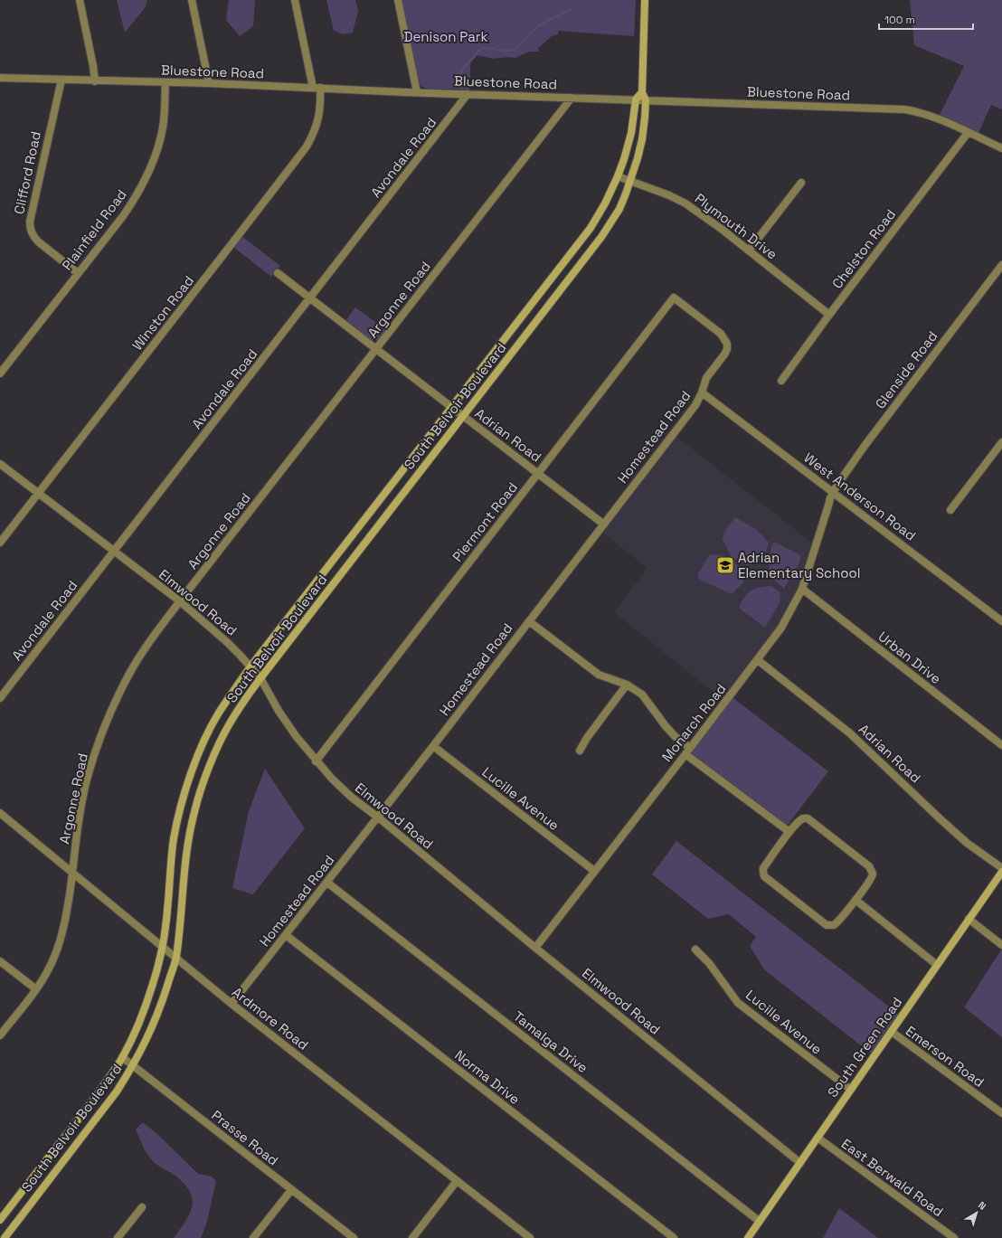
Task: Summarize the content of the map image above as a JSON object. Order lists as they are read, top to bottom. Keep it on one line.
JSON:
{"streets":{"street":["Bluestone Road","Avondale Road","Clifford Road","Plymouth Drive","Plainfield Road","Chelston Road","Argonne Road","Winston Road","Glenside Road","South Belvoir Boulevard","Adrian Road","Homestead Road","West Anderson Road","Piermont Road","Elmwood Road","Urban Drive","Monarch Road","Lucille Avenue","Ardmore Road","Tamalga Drive","South Green Road","Emerson Road","Norma Drive","Prasse Road","East Berwald Road"]},"crossings":[["Bluestone Road","Avondale Road"],["Bluestone Road","Clifford Road"],["Bluestone Road","Plainfield Road"],["Bluestone Road","Chelston Road"],["Bluestone Road","Argonne Road"],["Bluestone Road","Winston Road"],["Bluestone Road","South Belvoir Boulevard"],["Avondale Road","Adrian Road"],["Avondale Road","Elmwood Road"],["Clifford Road","Plainfield Road"],["Plymouth Drive","Chelston Road"],["Plymouth Drive","South Belvoir Boulevard"],["Argonne Road","Adrian Road"],["Argonne Road","Elmwood Road"],["Argonne Road","Ardmore Road"],["Winston Road","Elmwood Road"],["Glenside Road","West Anderson Road"],["Glenside Road","Monarch Road"],["South Belvoir Boulevard","Adrian Road"],["South Belvoir Boulevard","Elmwood Road"],["South Belvoir Boulevard","Ardmore Road"],["South Belvoir Boulevard","Prasse Road"],["Adrian Road","Homestead Road"],["Adrian Road","Piermont Road"],["Adrian Road","Monarch Road"],["Homestead Road","West Anderson Road"],["Homestead Road","Piermont Road"],["Homestead Road","Elmwood Road"],["Homestead Road","Lucille Avenue"],["Homestead Road","Ardmore Road"],["Homestead Road","Tamalga Drive"],["Homestead Road","Norma Drive"],["West Anderson Road","Monarch Road"],["Piermont Road","Elmwood Road"],["Elmwood Road","Monarch Road"],["Elmwood Road","South Green Road"],["Urban Drive","Monarch Road"],["Monarch Road","Lucille Avenue"],["Lucille Avenue","South Green Road"],["Tamalga Drive","South Green Road"],["South Green Road","Emerson Road"],["South Green Road","East Berwald Road"]],"parks":["Denison Park"],"places":{"school or university":["Adrian Elementary School"]},"scale_bar":"100 m","north":"top right"}
